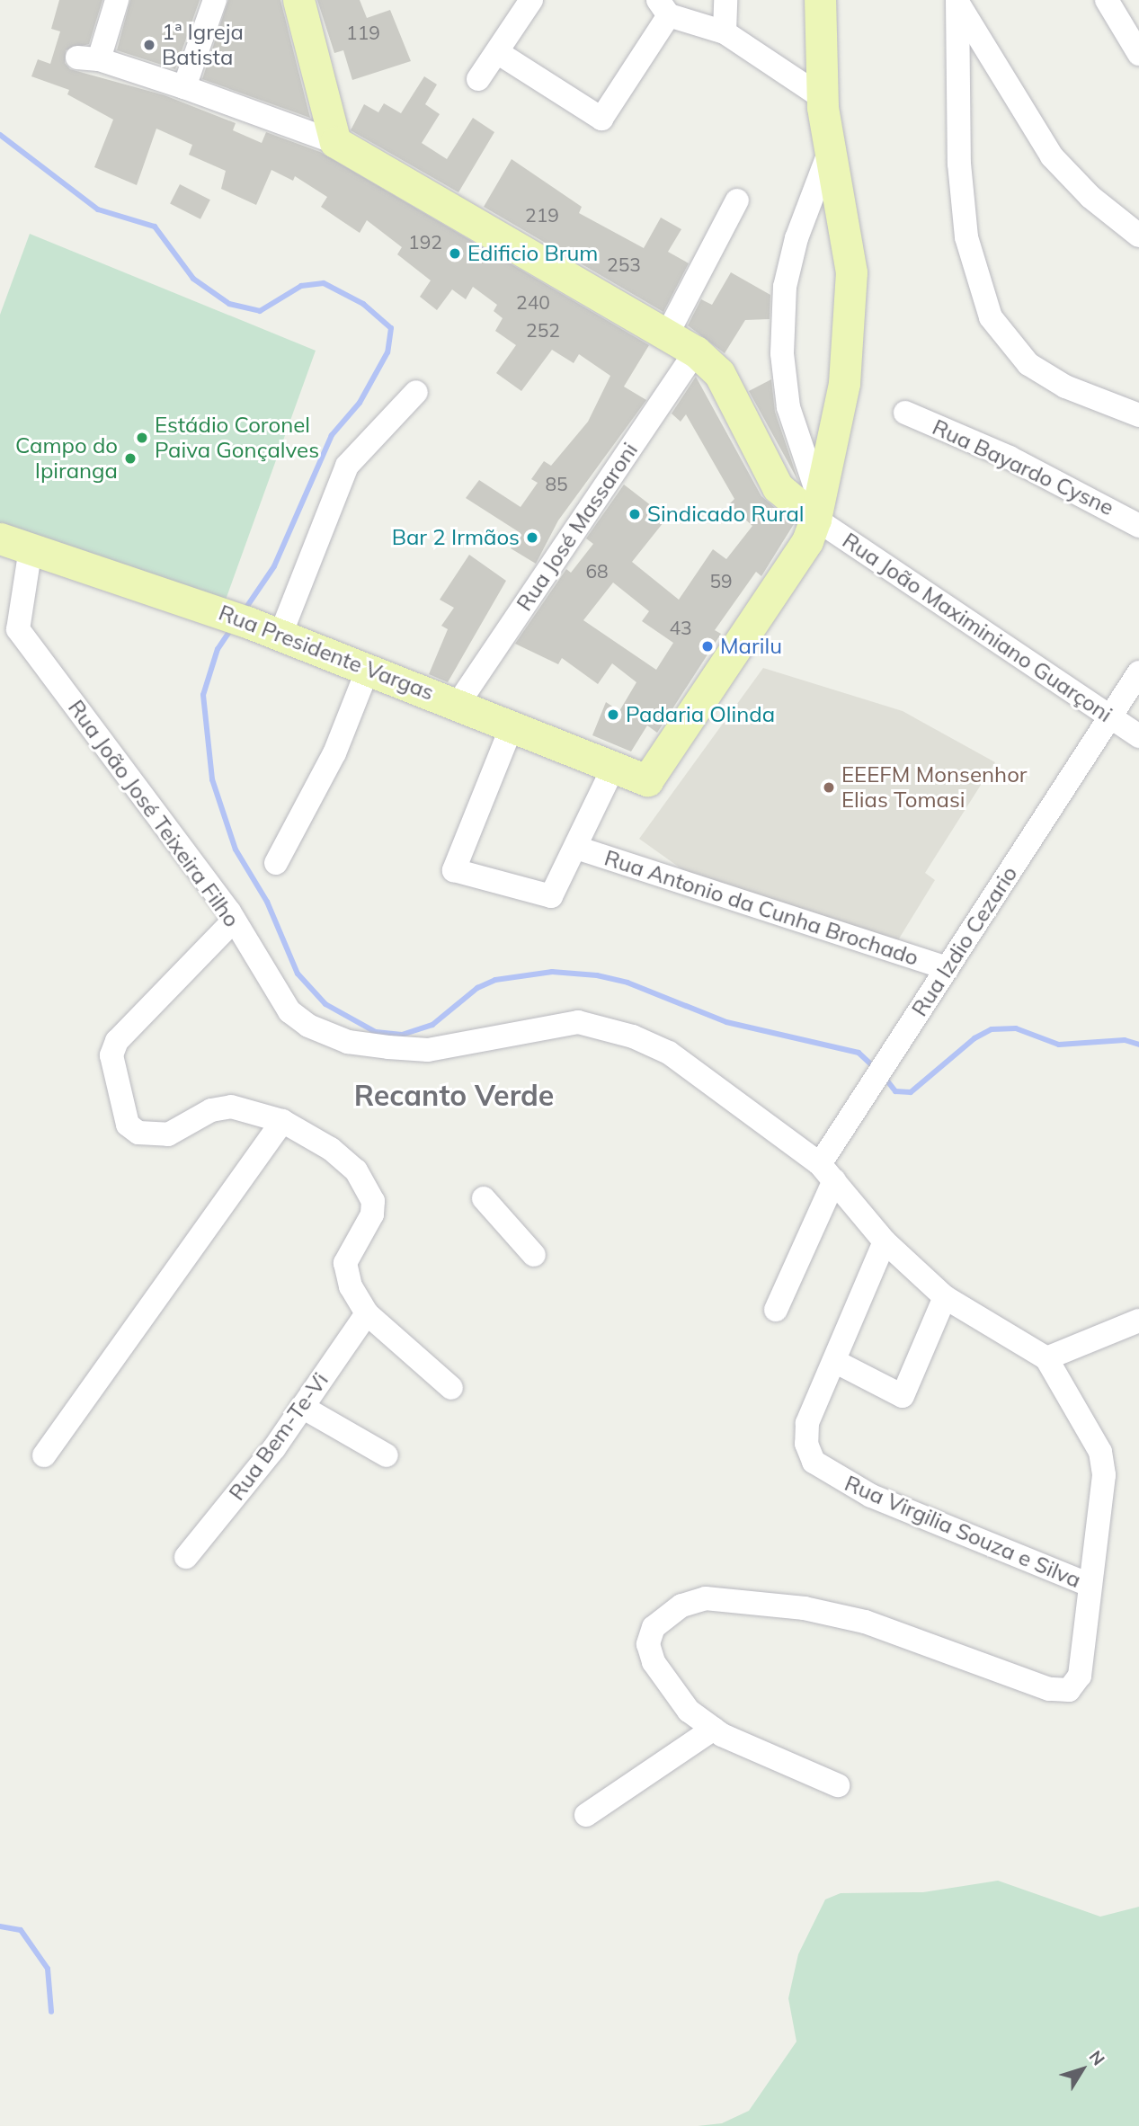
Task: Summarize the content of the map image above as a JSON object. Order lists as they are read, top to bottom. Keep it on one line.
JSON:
{"streets":{"main road":["Rua Presidente Vargas"],"street":["Rua Bayardo Cysne","Rua José Massaroni","Rua João Maximiniano Guarçoni","Rua João José Teixeira Filho","Rua Antonio da Cunha Brochado","Rua Izdio Cezario","Rua Bem-Te-Vi","Rua Virgilia Souza e Silva"]},"crossings":[["Rua José Massaroni","Rua Presidente Vargas"],["Rua João Maximiniano Guarçoni","Rua Presidente Vargas"],["Rua Presidente Vargas","Rua João José Teixeira Filho"],["Rua João José Teixeira Filho","Rua Izdio Cezario"],["Rua João José Teixeira Filho","Rua Virgilia Souza e Silva"],["Rua Antonio da Cunha Brochado","Rua Izdio Cezario"]],"districts":["Recanto Verde"],"places":["1ª Igreja Batista","Edificio Brum","Estádio Coronel Paiva Gonçalves","Campo do Ipiranga","Sindicado Rural","Bar 2 Irmãos","Marilu","Padaria Olinda","EEEFM Monsenhor Elias Tomasi"],"house_numbers":["119","219","192","253","240","252","85","68","59","43"],"north":"top right"}
